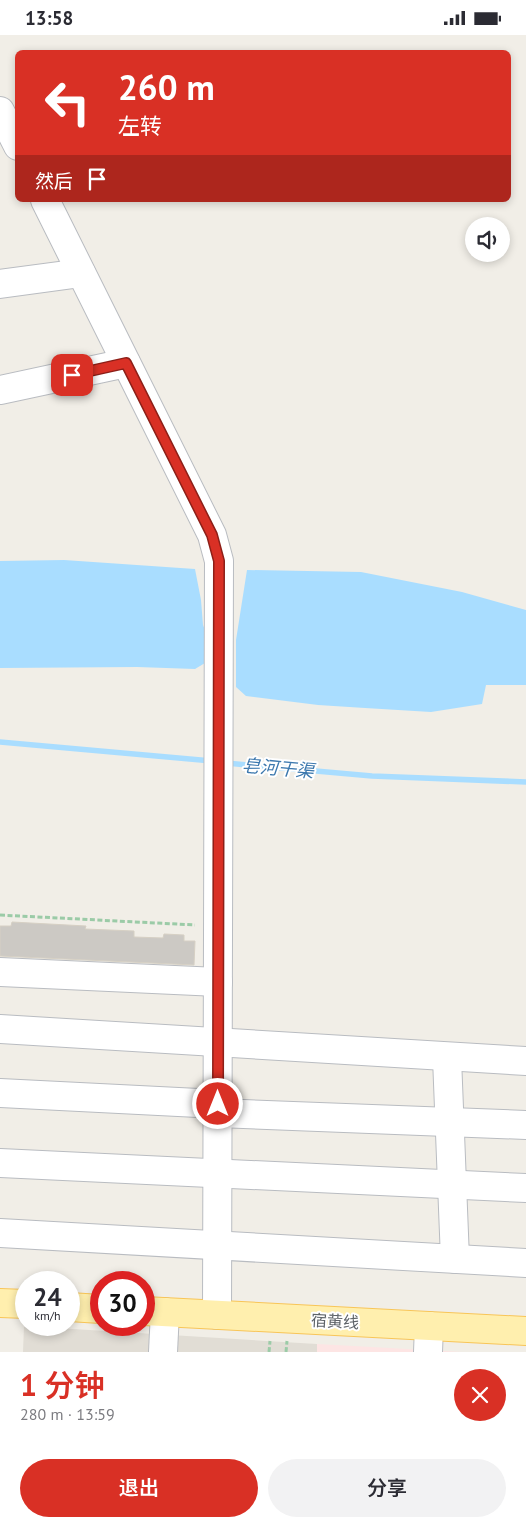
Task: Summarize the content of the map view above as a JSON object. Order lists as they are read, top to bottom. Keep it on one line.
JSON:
{"streets":{"main road":["宿黄线"]},"water":["皂河干渠"],"page":{"status":"13:58","turn":["260 m","左转"],"then":"然后","speed":"24 km/h","limit":"30","heading":["1 分钟","280 m · 13:59"],"buttons":["退出","分享"]}}
